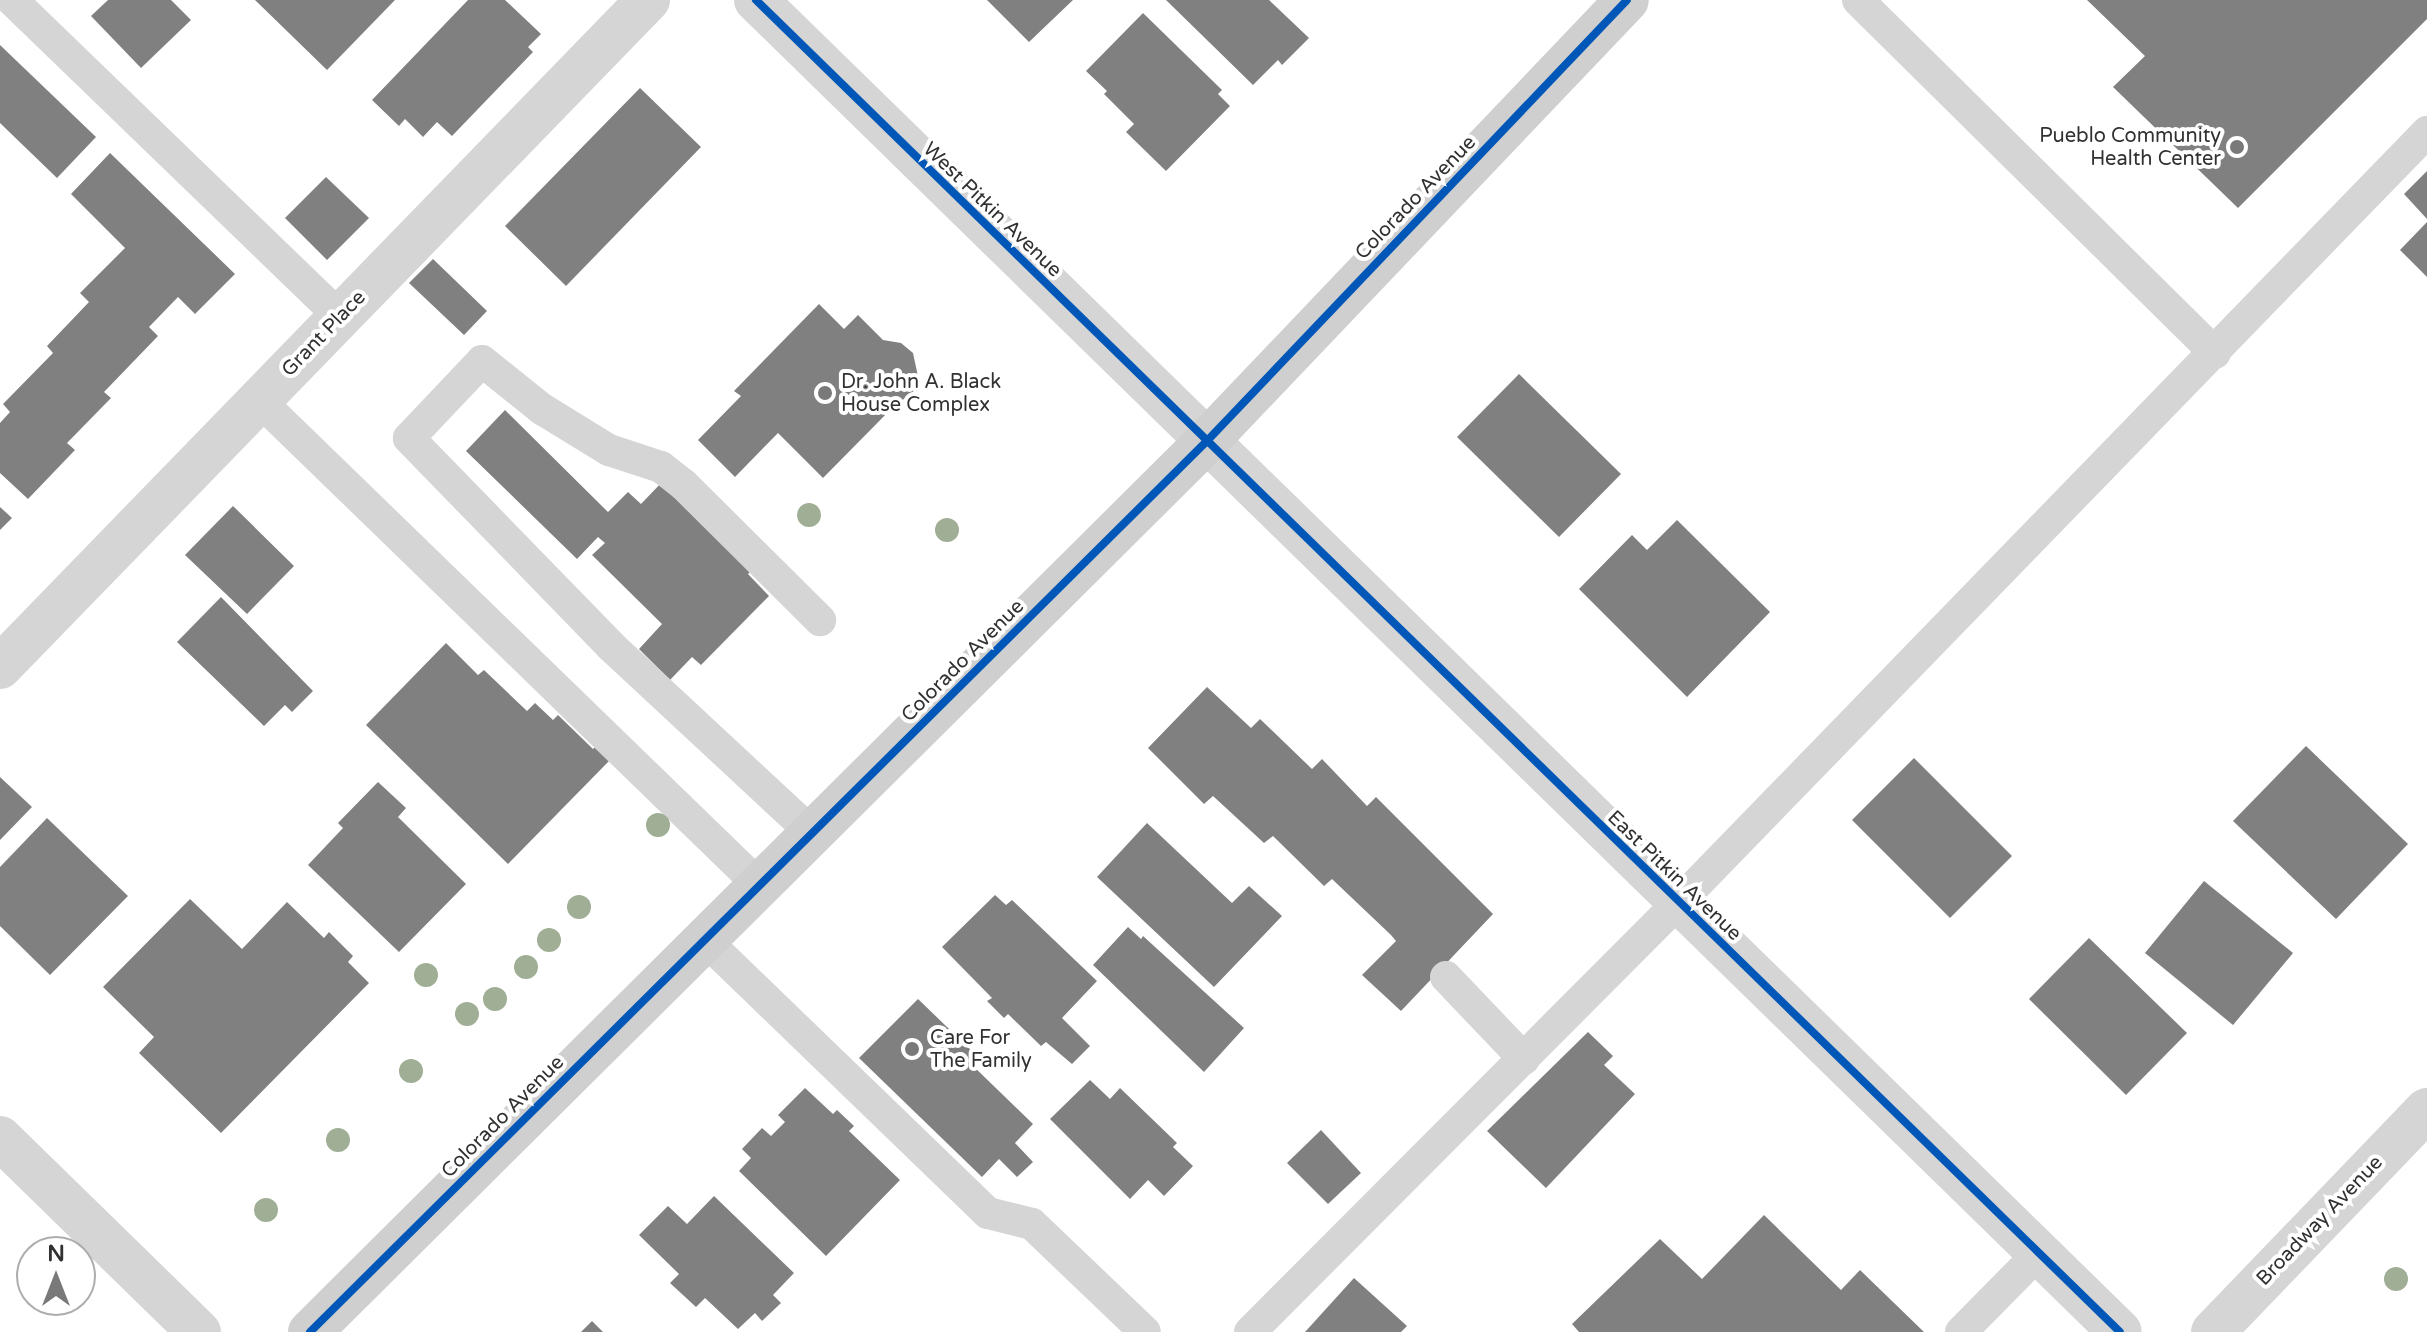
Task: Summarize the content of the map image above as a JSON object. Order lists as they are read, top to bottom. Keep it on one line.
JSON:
{"streets":{"street":["Colorado Avenue","West Pitkin Avenue","Grant Place","East Pitkin Avenue","Broadway Avenue"]},"crossings":[["Colorado Avenue","West Pitkin Avenue"],["Colorado Avenue","East Pitkin Avenue"],["West Pitkin Avenue","East Pitkin Avenue"]],"places":["Pueblo Community Health Center","Dr. John A. Black House Complex","Care For The Family"],"north":"top"}
